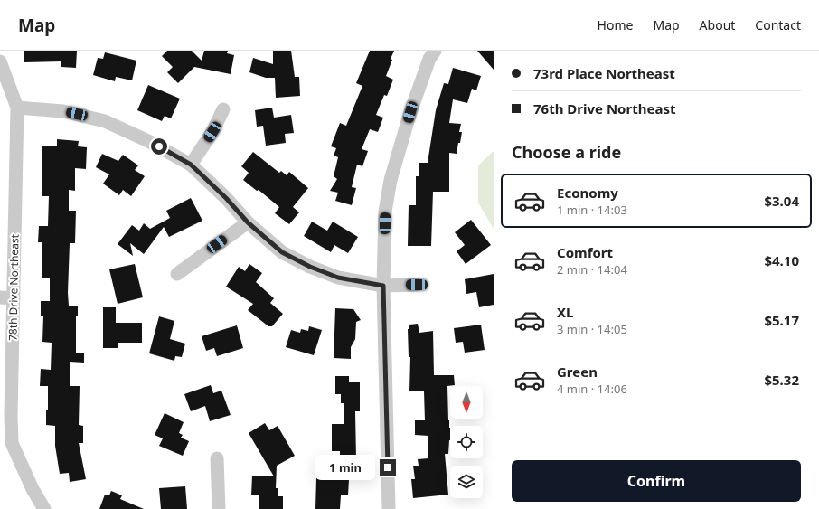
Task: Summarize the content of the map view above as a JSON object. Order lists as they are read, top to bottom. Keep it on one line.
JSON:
{"streets":{"street":["78th Drive Northeast"]},"north":"bottom","page":{"header":"Map","nav":["Home","Map","About","Contact"],"banner":["73rd Place Northeast","76th Drive Northeast"],"heading":"Choose a ride","list":[{"name":"Economy","note":"1 min · 14:03","value":"$3.04"},{"name":"Comfort","note":"2 min · 14:04","value":"$4.10"},{"name":"XL","note":"3 min · 14:05","value":"$5.17"},{"name":"Green","note":"4 min · 14:06","value":"$5.32"}],"buttons":"Confirm","bubble":"1 min"}}
